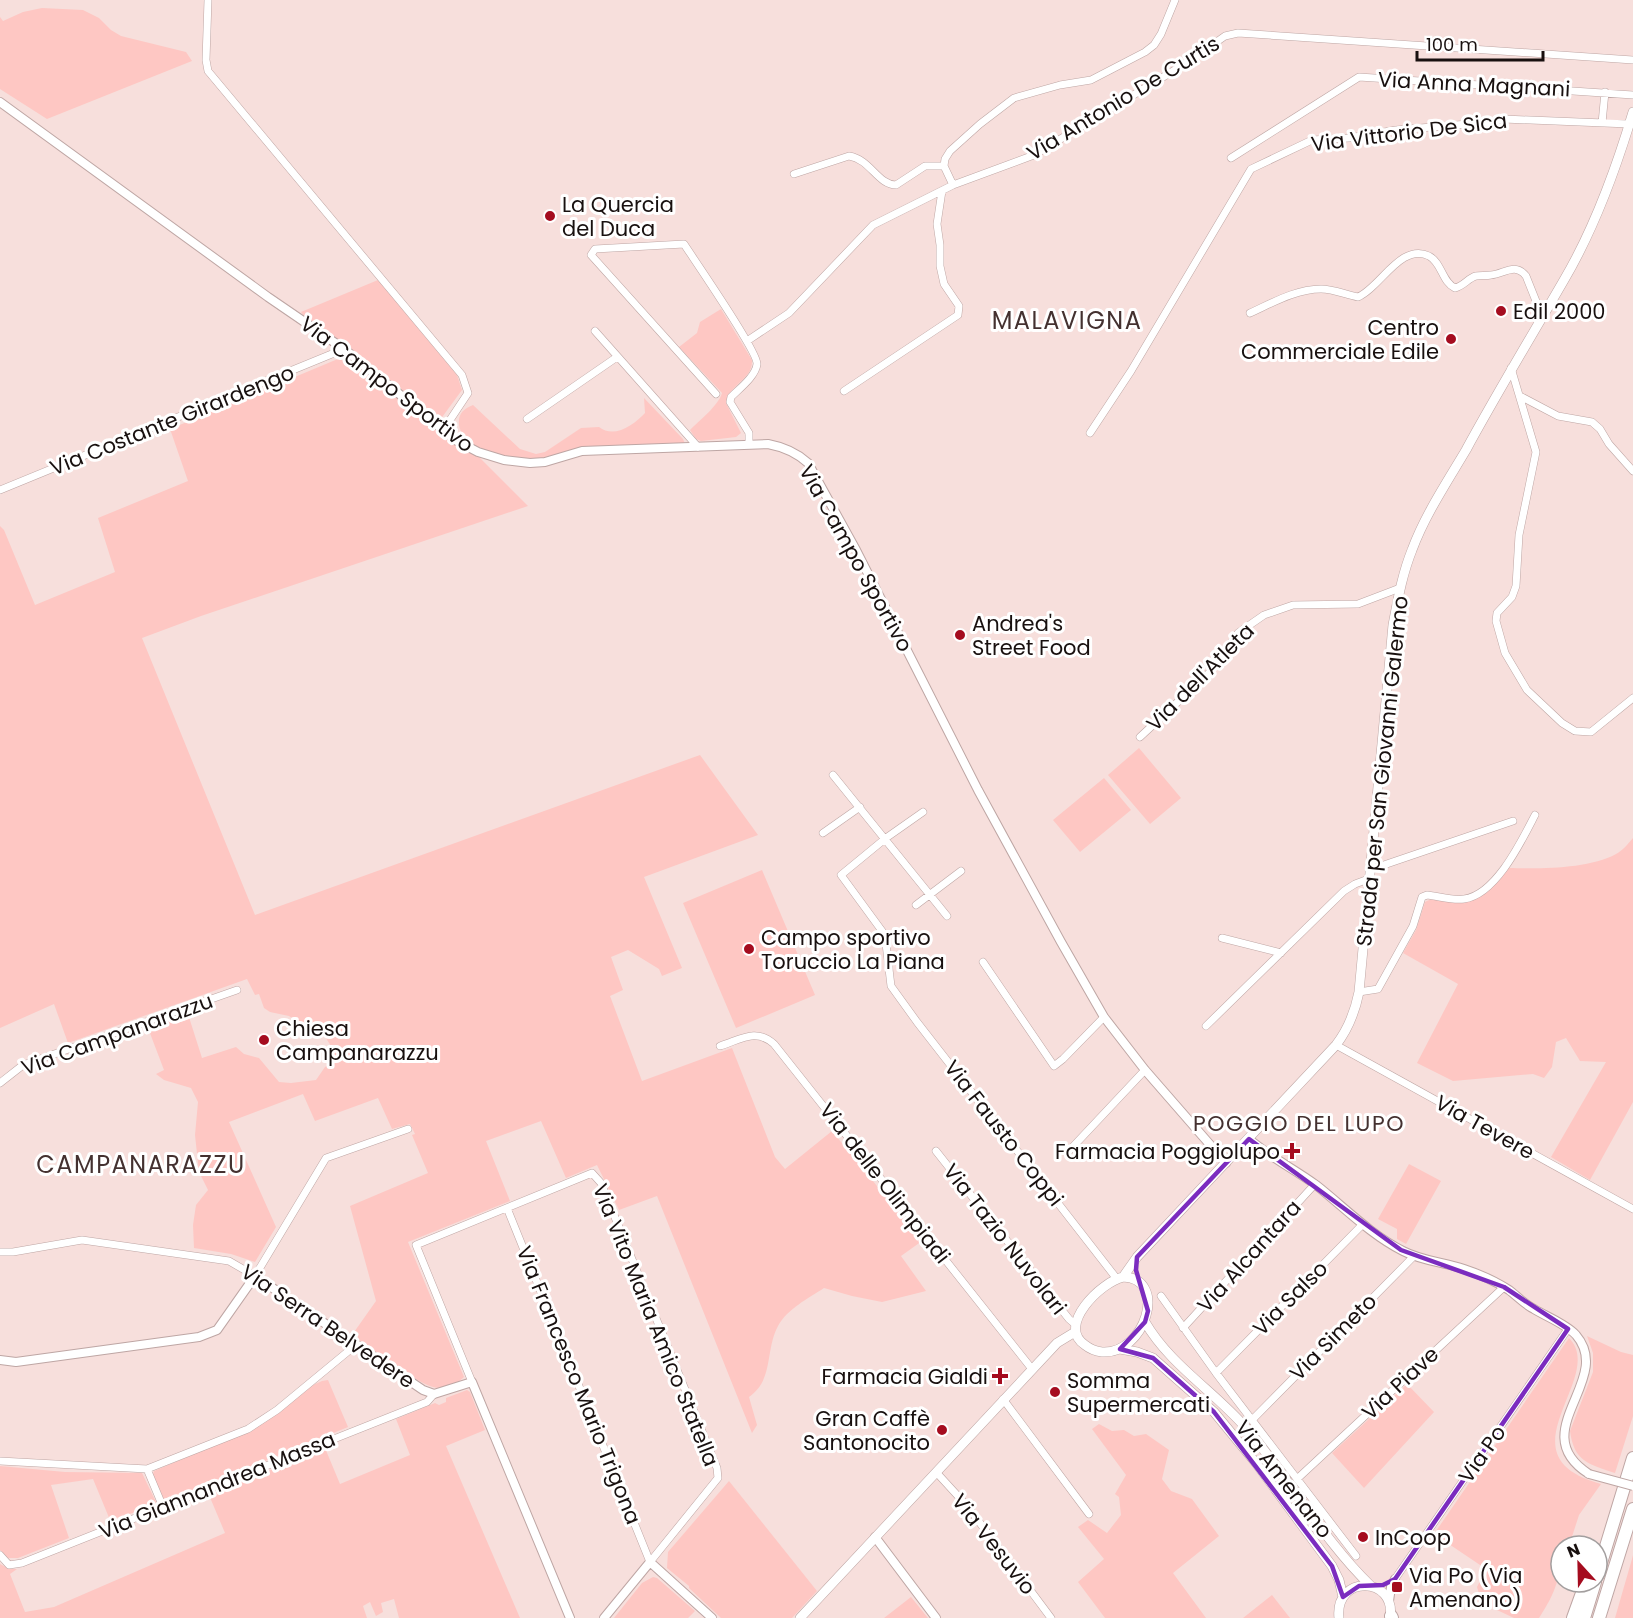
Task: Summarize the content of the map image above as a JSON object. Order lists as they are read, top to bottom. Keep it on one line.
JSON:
{"streets":{"main road":["Strada per San Giovanni Galermo","Via Amenano"],"street":["Via Anna Magnani","Via Antonio De Curtis","Via Vittorio De Sica","Via Campo Sportivo","Via Costante Girardengo","Via dell'Atleta","Via Campanarazzu","Via Tevere","Via Fausto Coppi","Via delle Olimpiadi","Via Tazio Nuvolari","Via Alcantara","Via Salso","Via Vito Maria Amico Statella","Via Serra Belvedere","Via Simeto","Via Piave","Via Francesco Mario Trigona","Via Po","Via Giannandrea Massa","Via Vesuvio"]},"crossings":[["Via Vittorio De Sica","Strada per San Giovanni Galermo"],["Via Campo Sportivo","Via Costante Girardengo"],["Via Campo Sportivo","Strada per San Giovanni Galermo"],["Via dell'Atleta","Strada per San Giovanni Galermo"],["Strada per San Giovanni Galermo","Via Tevere"],["Strada per San Giovanni Galermo","Via Fausto Coppi"],["Strada per San Giovanni Galermo","Via Tazio Nuvolari"],["Strada per San Giovanni Galermo","Via Amenano"],["Via Fausto Coppi","Via Tazio Nuvolari"],["Via Fausto Coppi","Via Amenano"],["Via Tazio Nuvolari","Via Amenano"],["Via Vito Maria Amico Statella","Via Francesco Mario Trigona"],["Via Serra Belvedere","Via Giannandrea Massa"]],"districts":["MALAVIGNA","POGGIO DEL LUPO","CAMPANARAZZU"],"places":{"other":["La Quercia del Duca","Edil 2000","Centro Commerciale Edile","Andrea's Street Food","Campo sportivo Toruccio La Piana","Chiesa Campanarazzu","Somma Supermercati","Gran Caffè Santonocito","InCoop"],"health":["Farmacia Poggiolupo","Farmacia Gialdi"],"transit":["Via Po (Via Amenano)"]},"scale_bar":"100 m","north":"top"}
